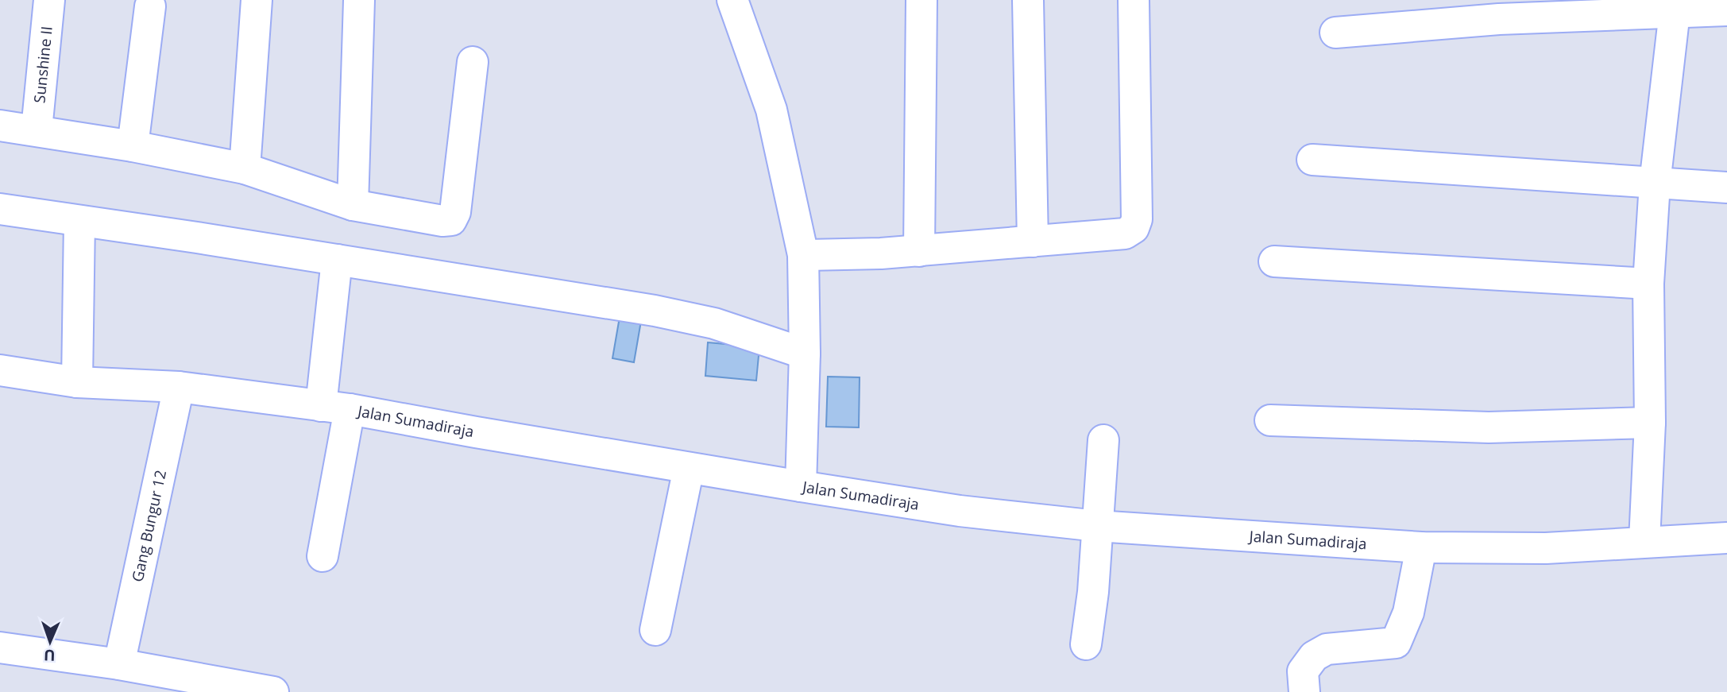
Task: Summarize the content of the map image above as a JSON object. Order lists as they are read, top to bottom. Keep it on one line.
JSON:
{"streets":{"street":["Sunshine II","Jalan Sumadiraja","Gang Bungur 12"]},"crossings":[["Jalan Sumadiraja","Gang Bungur 12"]],"north":"bottom"}
